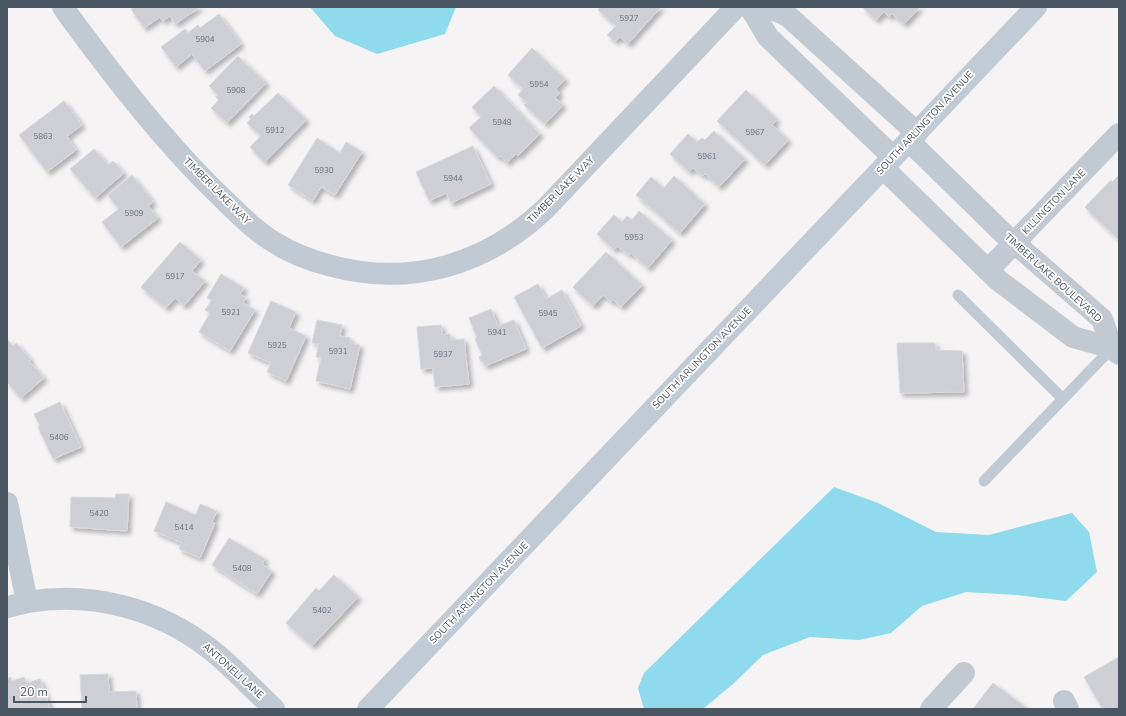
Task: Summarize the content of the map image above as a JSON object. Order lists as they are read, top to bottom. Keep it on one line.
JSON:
{"streets":{"main road":["SOUTH ARLINGTON AVENUE"],"street":["TIMBER LAKE WAY","KILLINGTON LANE","TIMBER LAKE BOULEVARD","ANTONELI LANE"]},"crossings":[["SOUTH ARLINGTON AVENUE","TIMBER LAKE BOULEVARD"],["KILLINGTON LANE","TIMBER LAKE BOULEVARD"]],"house_numbers":["5927","5904","5954","5908","5948","5912","5967","5863","5961","5930","5944","5909","5953","5917","5921","5945","5941","5925","5931","5937","5406","5420","5414","5408","5402"],"scale_bar":"20 m"}
